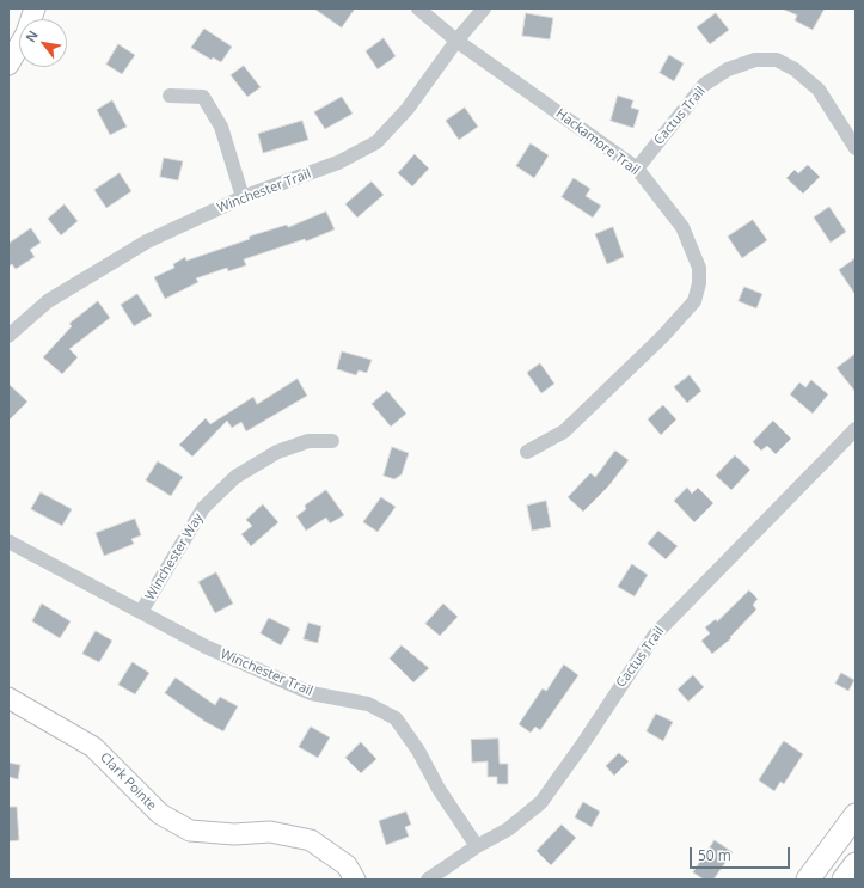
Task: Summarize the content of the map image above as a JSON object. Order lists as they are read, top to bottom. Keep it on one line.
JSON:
{"streets":{"street":["Cactus Trail","Hackamore Trail","Winchester Trail","Winchester Way","Clark Pointe"]},"crossings":[["Cactus Trail","Hackamore Trail"],["Cactus Trail","Winchester Trail"],["Hackamore Trail","Winchester Trail"],["Winchester Trail","Winchester Way"]],"scale_bar":"50 m","north":"top left"}
